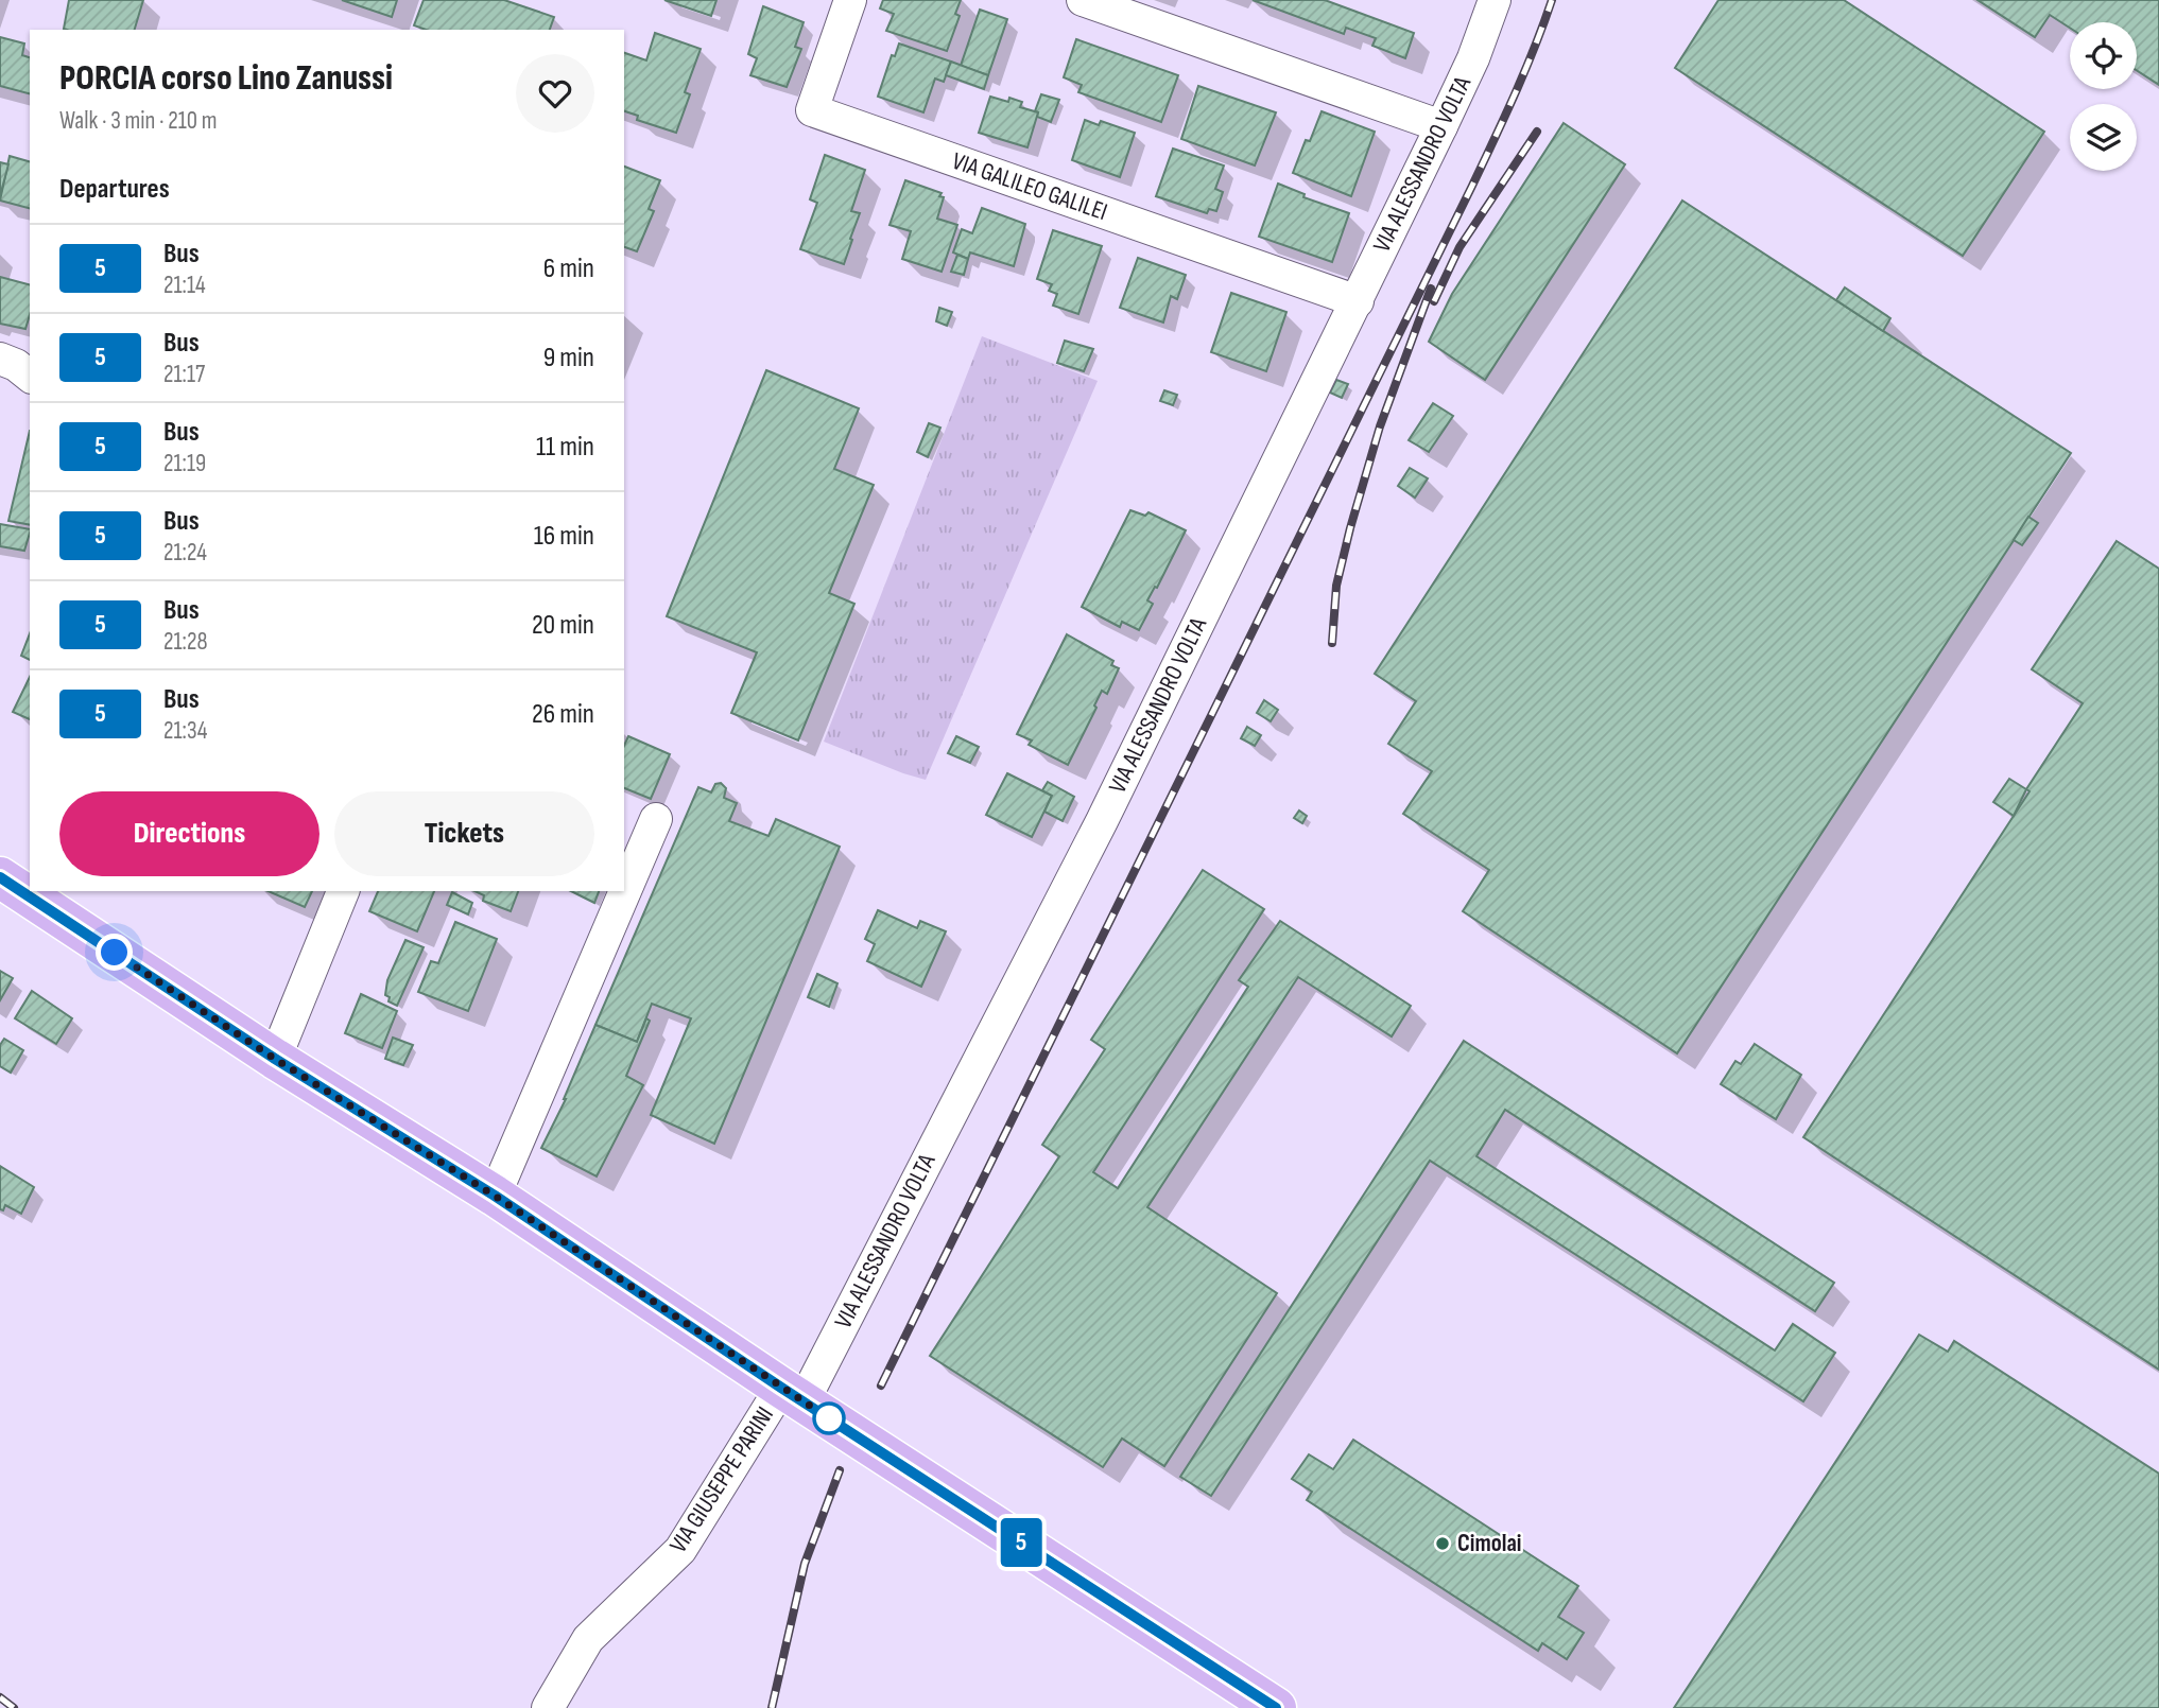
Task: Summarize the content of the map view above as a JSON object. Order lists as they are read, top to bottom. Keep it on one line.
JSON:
{"streets":{"street":["VIA ALESSANDRO VOLTA","VIA GALILEO GALILEI","VIA GIUSEPPE PARINI"]},"crossings":[["VIA ALESSANDRO VOLTA","VIA GALILEO GALILEI"],["VIA ALESSANDRO VOLTA","VIA GIUSEPPE PARINI"]],"places":["Cimolai"],"lines":["bus line 5"],"page":{"on_map":"5","heading":[["PORCIA corso Lino Zanussi","Walk · 3 min · 210 m"],"Departures"],"list":[{"mark":"5","name":"Bus","note":"21:14","value":"6 min"},{"mark":"5","name":"Bus","note":"21:17","value":"9 min"},{"mark":"5","name":"Bus","note":"21:19","value":"11 min"},{"mark":"5","name":"Bus","note":"21:24","value":"16 min"},{"mark":"5","name":"Bus","note":"21:28","value":"20 min"},{"mark":"5","name":"Bus","note":"21:34","value":"26 min"}],"buttons":["Directions","Tickets"]}}
